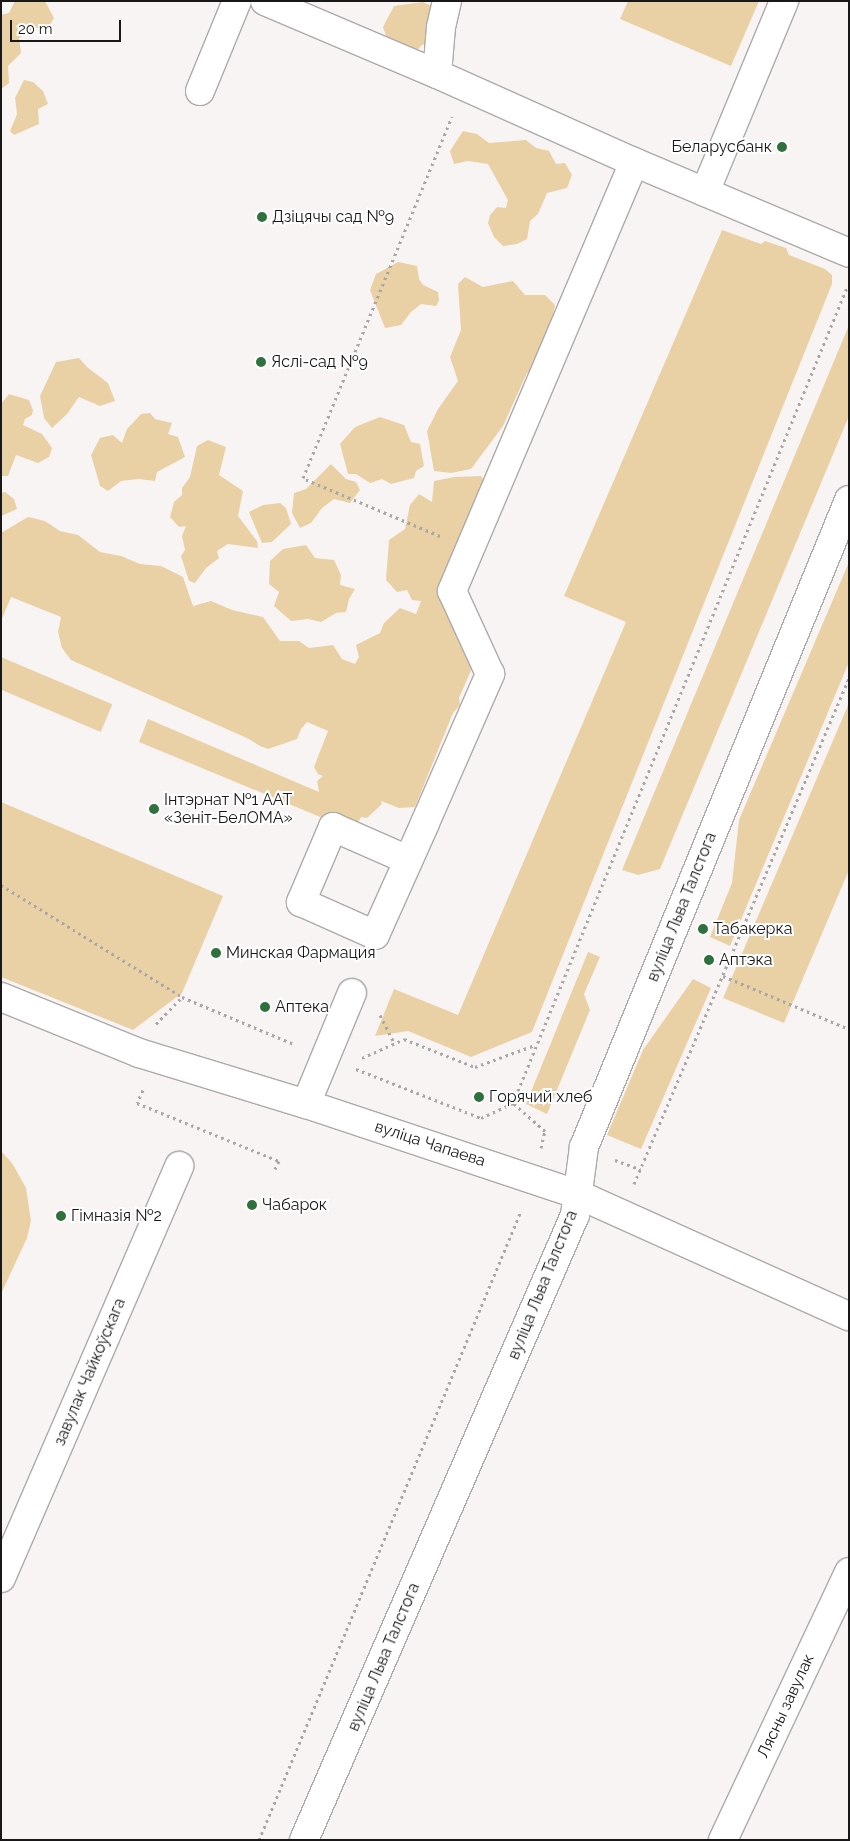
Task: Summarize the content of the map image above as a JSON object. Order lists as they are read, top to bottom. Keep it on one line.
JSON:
{"streets":{"main road":["вуліца Льва Талстога","вуліца Чапаева","завулак Чайкоўскага","Лясны завулак"]},"crossings":[["вуліца Льва Талстога","вуліца Чапаева"]],"places":["Беларусбанк","Дзіцячы сад №9","Яслі-сад №9","Інтэрнат №1 ААТ «Зеніт-БелОМА»","Табакерка","Минская Фармация","Аптэка","Аптека","Горячий хлеб","Чабарок","Гімназія №2"],"scale_bar":"20 m"}
